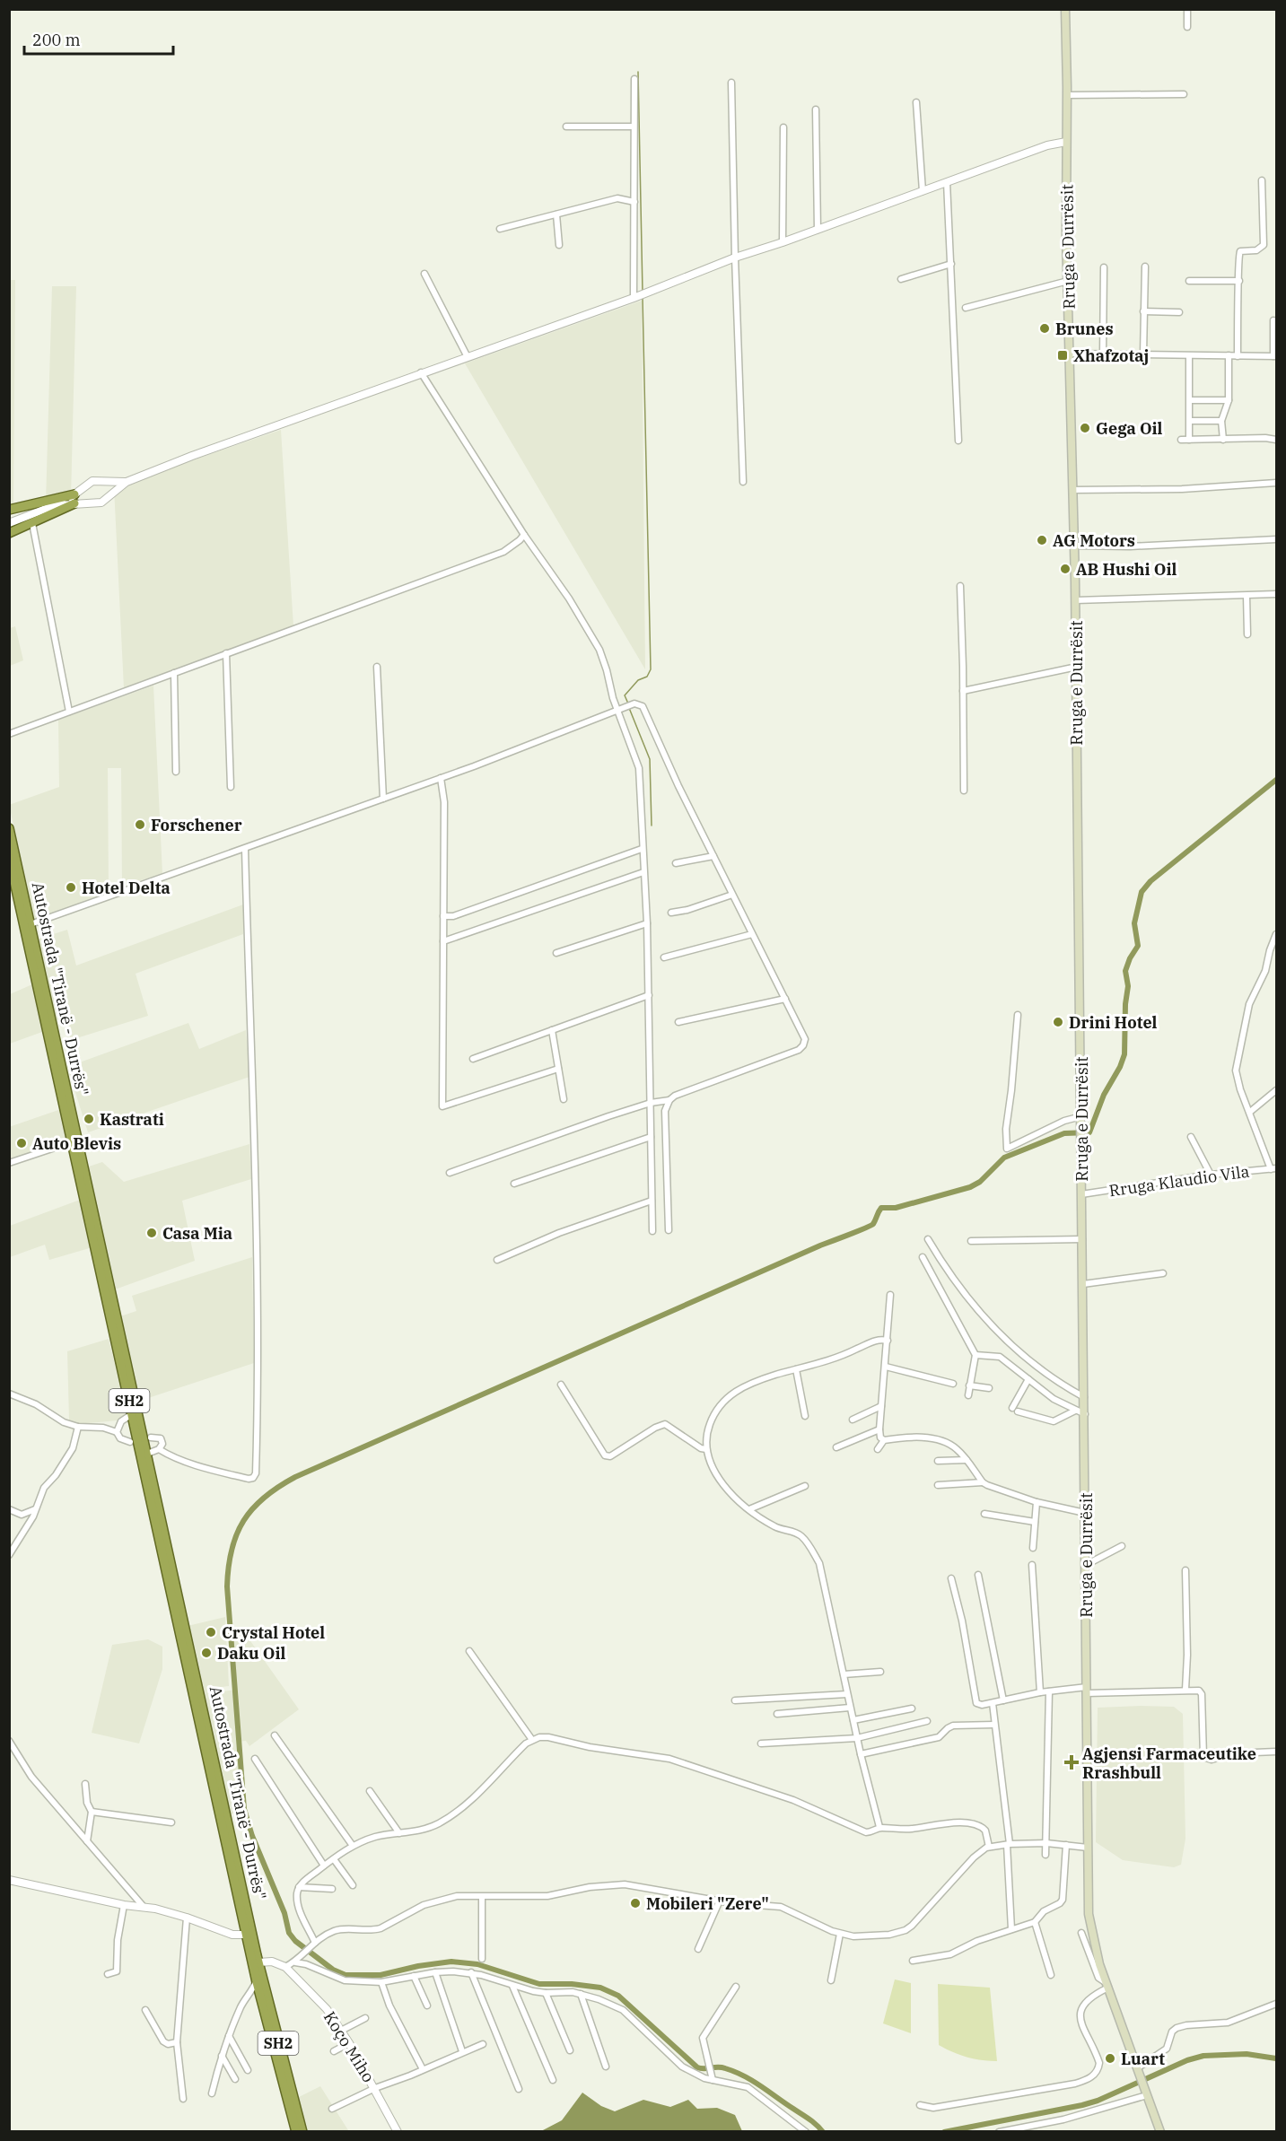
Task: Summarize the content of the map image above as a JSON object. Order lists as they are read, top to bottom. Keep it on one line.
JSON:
{"streets":{"highway":["Autostrada \"Tiranë - Durrës\"","SH2"],"main road":["Rruga e Durrësit"],"street":["Rruga Klaudio Vila","Koço Miho"]},"crossings":[["Rruga e Durrësit","Rruga Klaudio Vila"]],"places":{"other":["Brunes","Gega Oil","AG Motors","AB Hushi Oil","Forschener","Hotel Delta","Drini Hotel","Kastrati","Auto Blevis","Casa Mia","Crystal Hotel","Daku Oil","Mobileri \"Zere\"","Luart"],"transit":["Xhafzotaj"],"health":["Agjensi Farmaceutike Rrashbull"]},"scale_bar":"200 m"}
